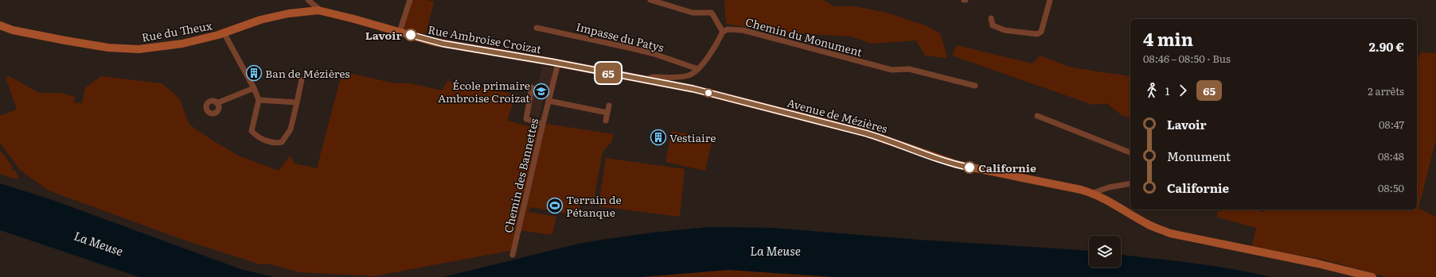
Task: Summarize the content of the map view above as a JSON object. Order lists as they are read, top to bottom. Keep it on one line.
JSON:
{"streets":{"main road":["Rue du Theux","Rue Ambroise Croizat","Avenue de Mézières"],"street":["Impasse du Patys","Chemin du Monument","Chemin des Bannettes"]},"crossings":[["Rue du Theux","Rue Ambroise Croizat"],["Rue Ambroise Croizat","Avenue de Mézières"],["Rue Ambroise Croizat","Chemin des Bannettes"]],"water":["La Meuse"],"places":{"other":["Lavoir","Californie"],"building":["Ban de Mézières","Vestiaire"],"school or university":["École primaire Ambroise Croizat"],"sports":["Terrain de Pétanque"]},"lines":["bus line 65"],"page":{"on_map":"65","heading":["4 min","08:46 – 08:50 · Bus","2.90 €"],"legs":["1","65","2 arrêts"],"list":[{"name":"Lavoir","value":"08:47"},{"name":"Monument","value":"08:48"},{"name":"Californie","value":"08:50"}]}}
